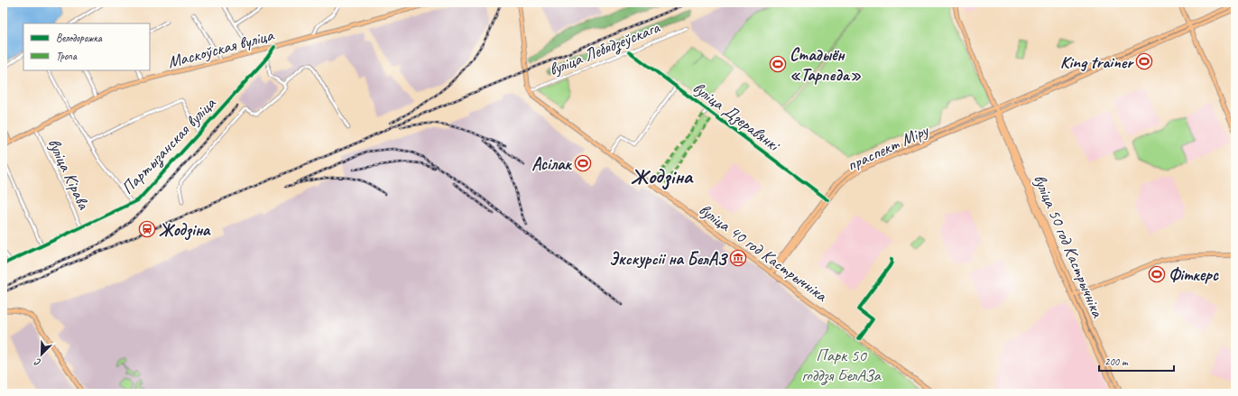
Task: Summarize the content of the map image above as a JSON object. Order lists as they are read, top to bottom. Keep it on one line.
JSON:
{"streets":{"main road":["Маскоўская вуліца","праспект Міру","вуліца 50 год Кастрычніка","вуліца 40 год Кастрычніка"],"street":["вуліца Лебядзеўскага","вуліца Дзеравянкі","Партызанская вуліца","вуліца Кірава"]},"crossings":[["Маскоўская вуліца","Партызанская вуліца"],["Маскоўская вуліца","вуліца Кірава"],["вуліца Лебядзеўскага","вуліца Дзеравянкі"],["вуліца Лебядзеўскага","вуліца 40 год Кастрычніка"],["вуліца Дзеравянкі","праспект Міру"],["Партызанская вуліца","вуліца Кірава"],["праспект Міру","вуліца 50 год Кастрычніка"],["праспект Міру","вуліца 40 год Кастрычніка"]],"districts":["Жодзіна"],"parks":["Парк 50 годдзя БелАЗа"],"places":{"sports":["King trainer","Стадыён «Тарпеда»","Асілак","Фіткерс"],"station":["Жодзіна"],"museum":["Экскурсіі на БелАЗ"]},"legend":["Велодорожка","Тропа"],"scale_bar":"200 m","north":"bottom left"}
